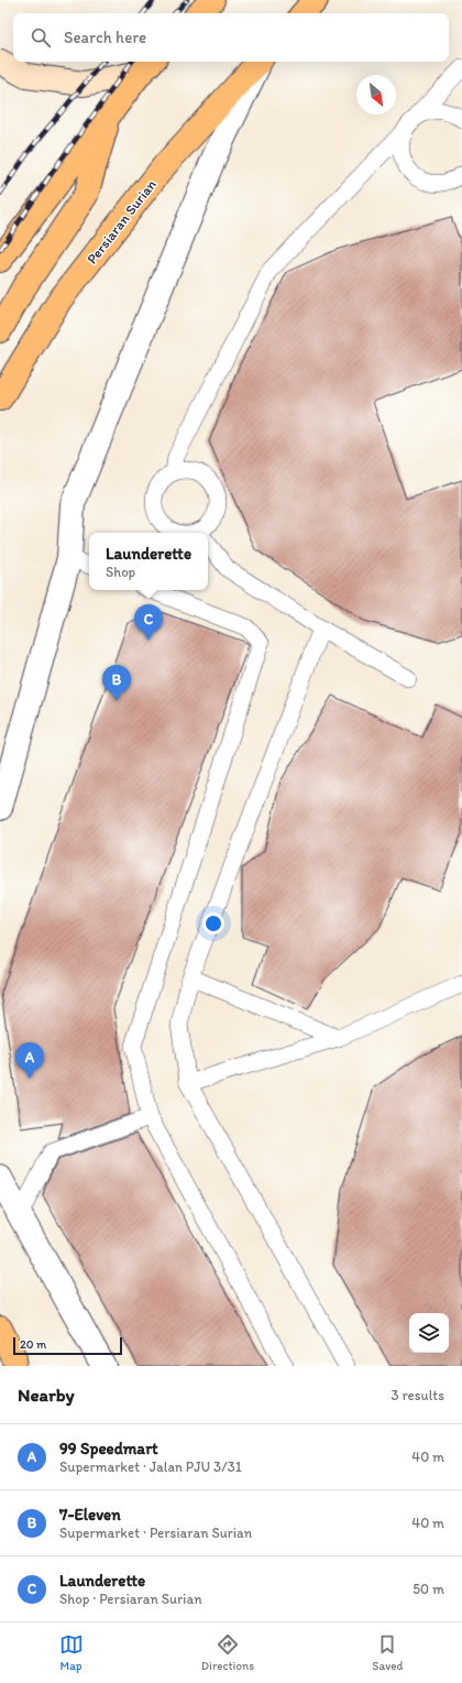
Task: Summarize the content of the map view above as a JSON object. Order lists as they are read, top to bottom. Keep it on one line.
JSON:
{"streets":{"main road":["Persiaran Surian"]},"scale_bar":"20 m","north":"bottom right","page":{"search":"Search here","popup":["Launderette","Shop"],"pins":["C","B","A"],"scale":"20 m","heading":["Nearby","3 results"],"list":[{"mark":"A","name":"99 Speedmart","note":"Supermarket · Jalan PJU 3/31","value":"40 m"},{"mark":"B","name":"7-Eleven","note":"Supermarket · Persiaran Surian","value":"40 m"},{"mark":"C","name":"Launderette","note":"Shop · Persiaran Surian","value":"50 m"}],"nav":["Map","Directions","Saved"]}}
